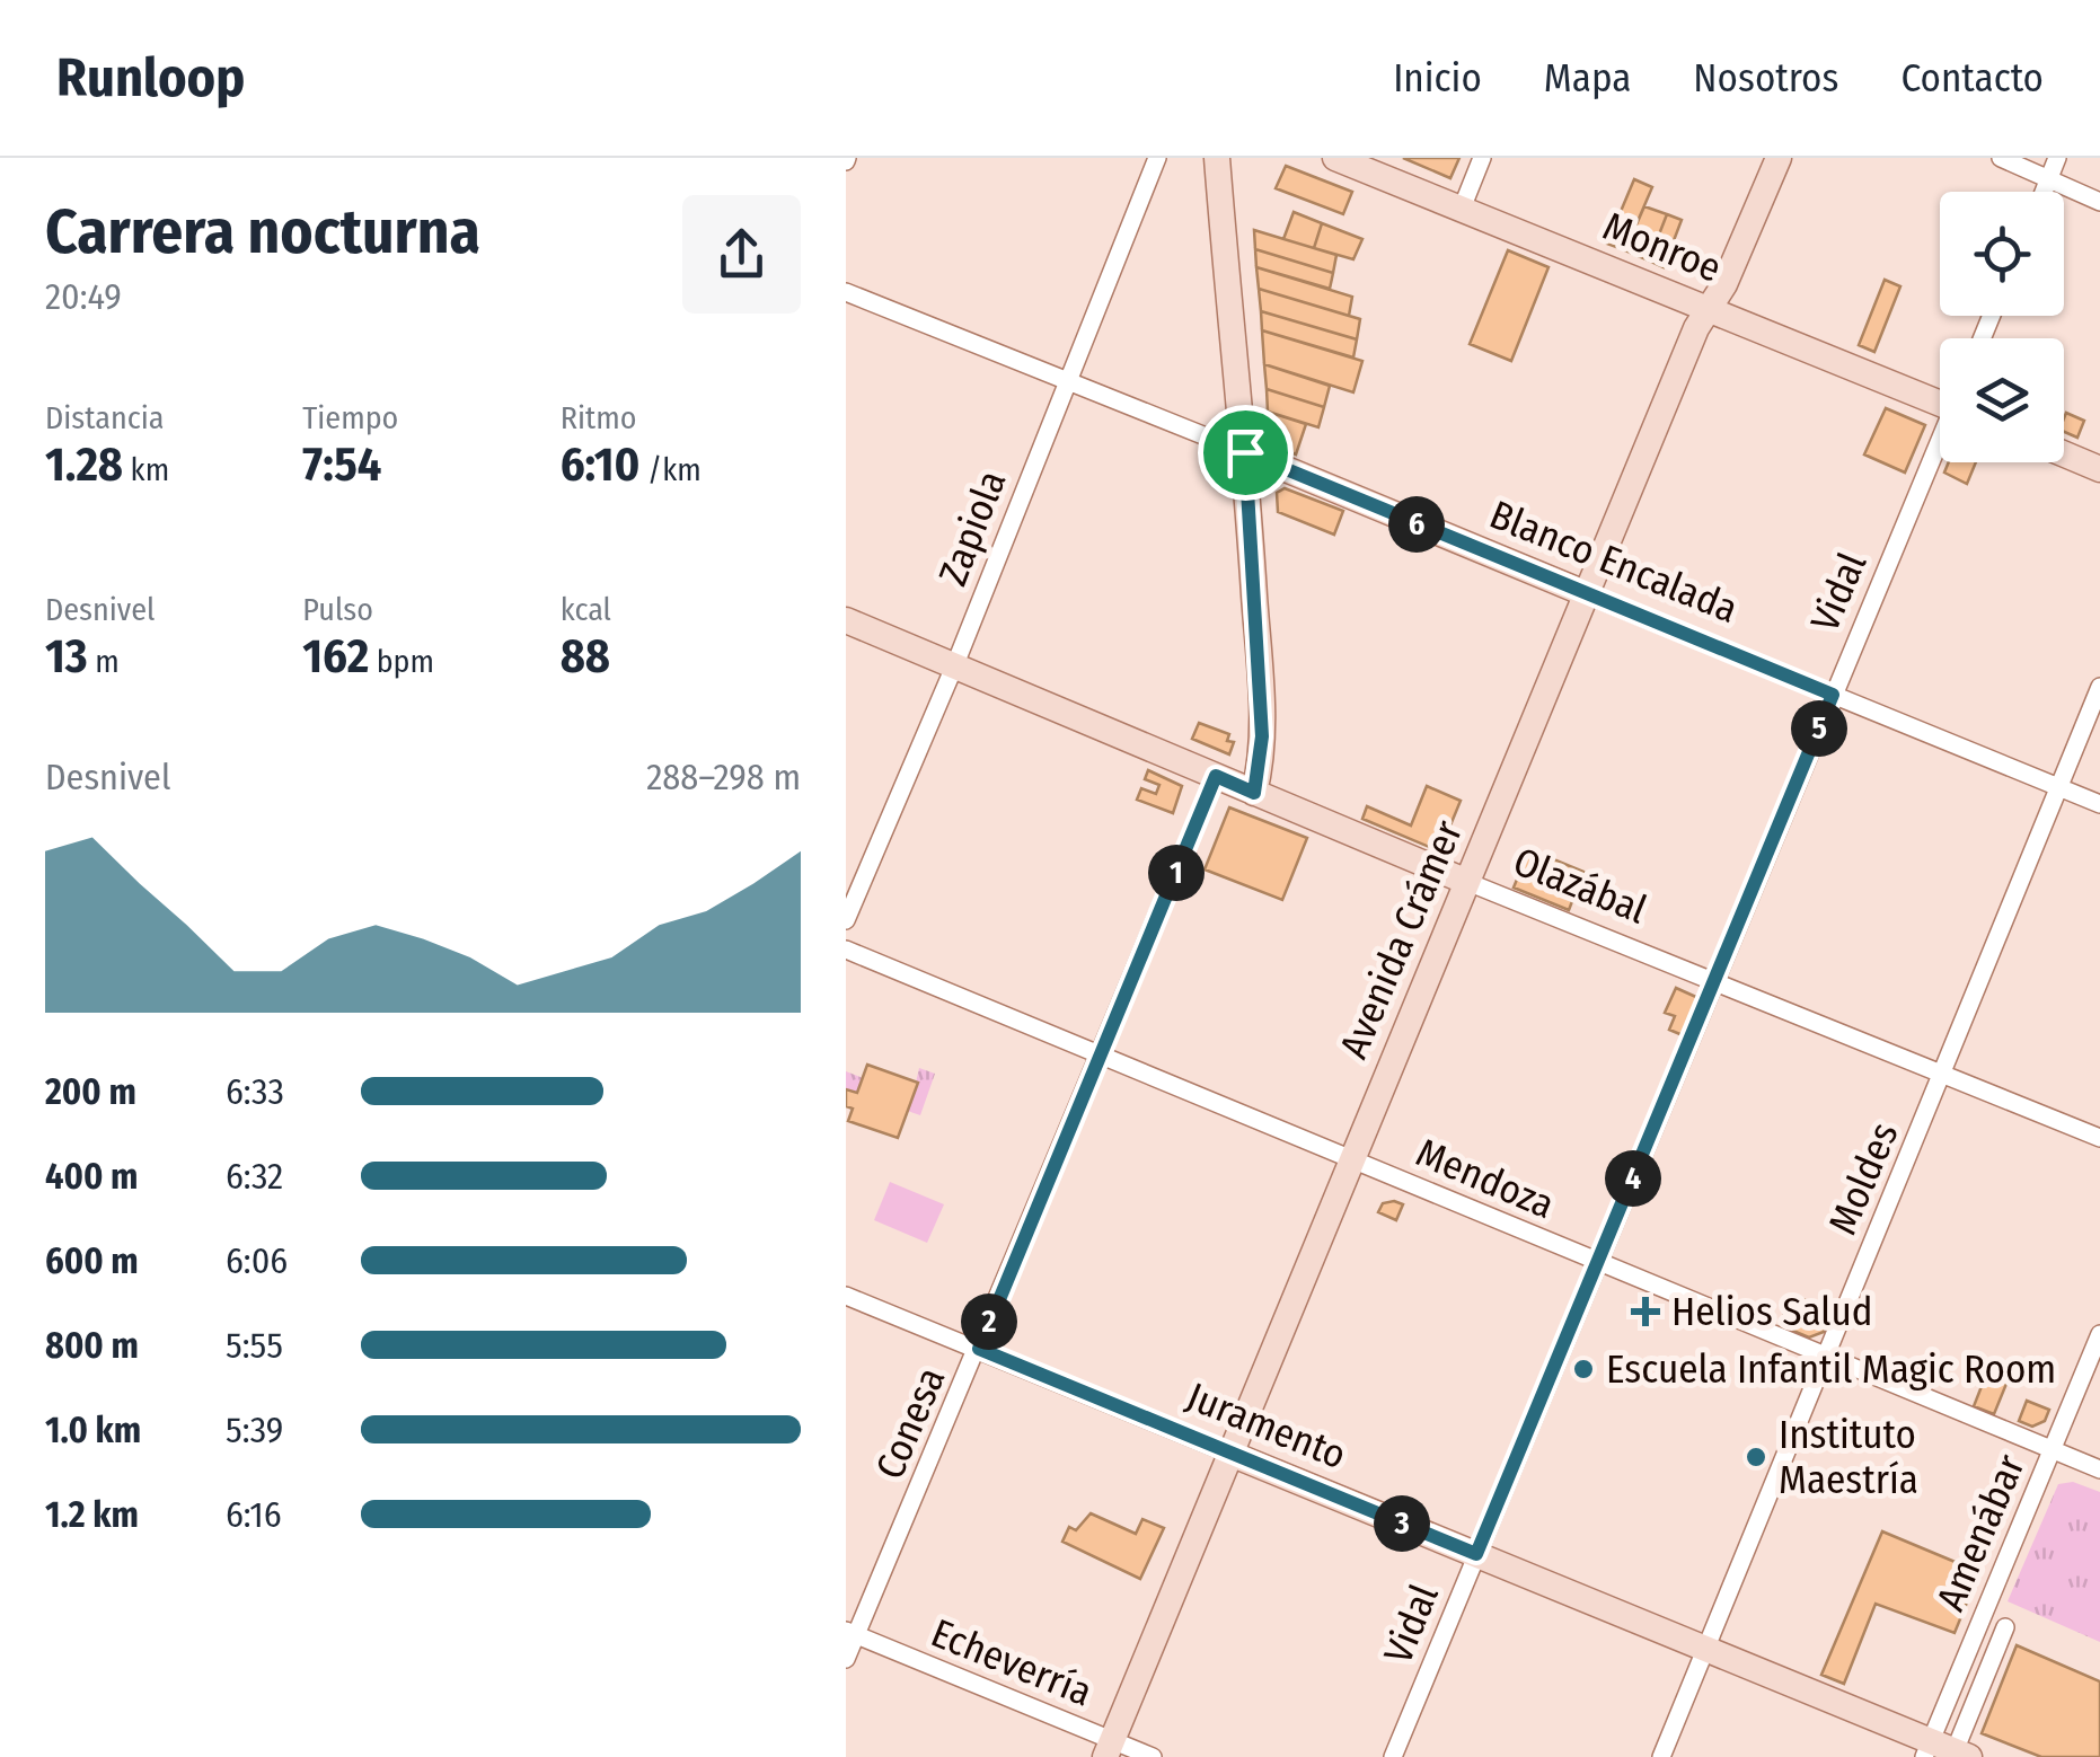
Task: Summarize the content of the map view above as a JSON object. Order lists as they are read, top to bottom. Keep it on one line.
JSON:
{"streets":{"main road":["Monroe","Blanco Encalada","Olazábal","Avenida Crámer","Juramento"],"street":["Zapiola","Vidal","Mendoza","Moldes","Conesa","Amenábar","Echeverría"]},"crossings":[["Monroe","Avenida Crámer"],["Zapiola","Blanco Encalada"],["Zapiola","Olazábal"],["Blanco Encalada","Vidal"],["Blanco Encalada","Avenida Crámer"],["Blanco Encalada","Moldes"],["Vidal","Olazábal"],["Vidal","Mendoza"],["Vidal","Juramento"],["Olazábal","Avenida Crámer"],["Olazábal","Moldes"],["Olazábal","Conesa"],["Avenida Crámer","Mendoza"],["Avenida Crámer","Juramento"],["Avenida Crámer","Echeverría"],["Mendoza","Moldes"],["Mendoza","Conesa"],["Mendoza","Amenábar"],["Moldes","Juramento"],["Conesa","Juramento"],["Conesa","Echeverría"],["Juramento","Amenábar"]],"places":{"health":["Helios Salud"],"other":["Escuela Infantil Magic Room","Instituto Maestría"]},"page":{"header":"Runloop","nav":["Inicio","Mapa","Nosotros","Contacto"],"heading":["Carrera nocturna","20:49"],"stats":[["Distancia","1.28 km"],["Tiempo","7:54"],["Ritmo","6:10 /km"],["Desnivel","13 m"],["Pulso","162 bpm"],["kcal","88"]],"pins":["6","5","1","4","2","3"],"chart":["Desnivel","288–298 m"],"list":[{"name":"200 m","note":"6:33"},{"name":"400 m","note":"6:32"},{"name":"600 m","note":"6:06"},{"name":"800 m","note":"5:55"},{"name":"1.0 km","note":"5:39"},{"name":"1.2 km","note":"6:16"}]}}
